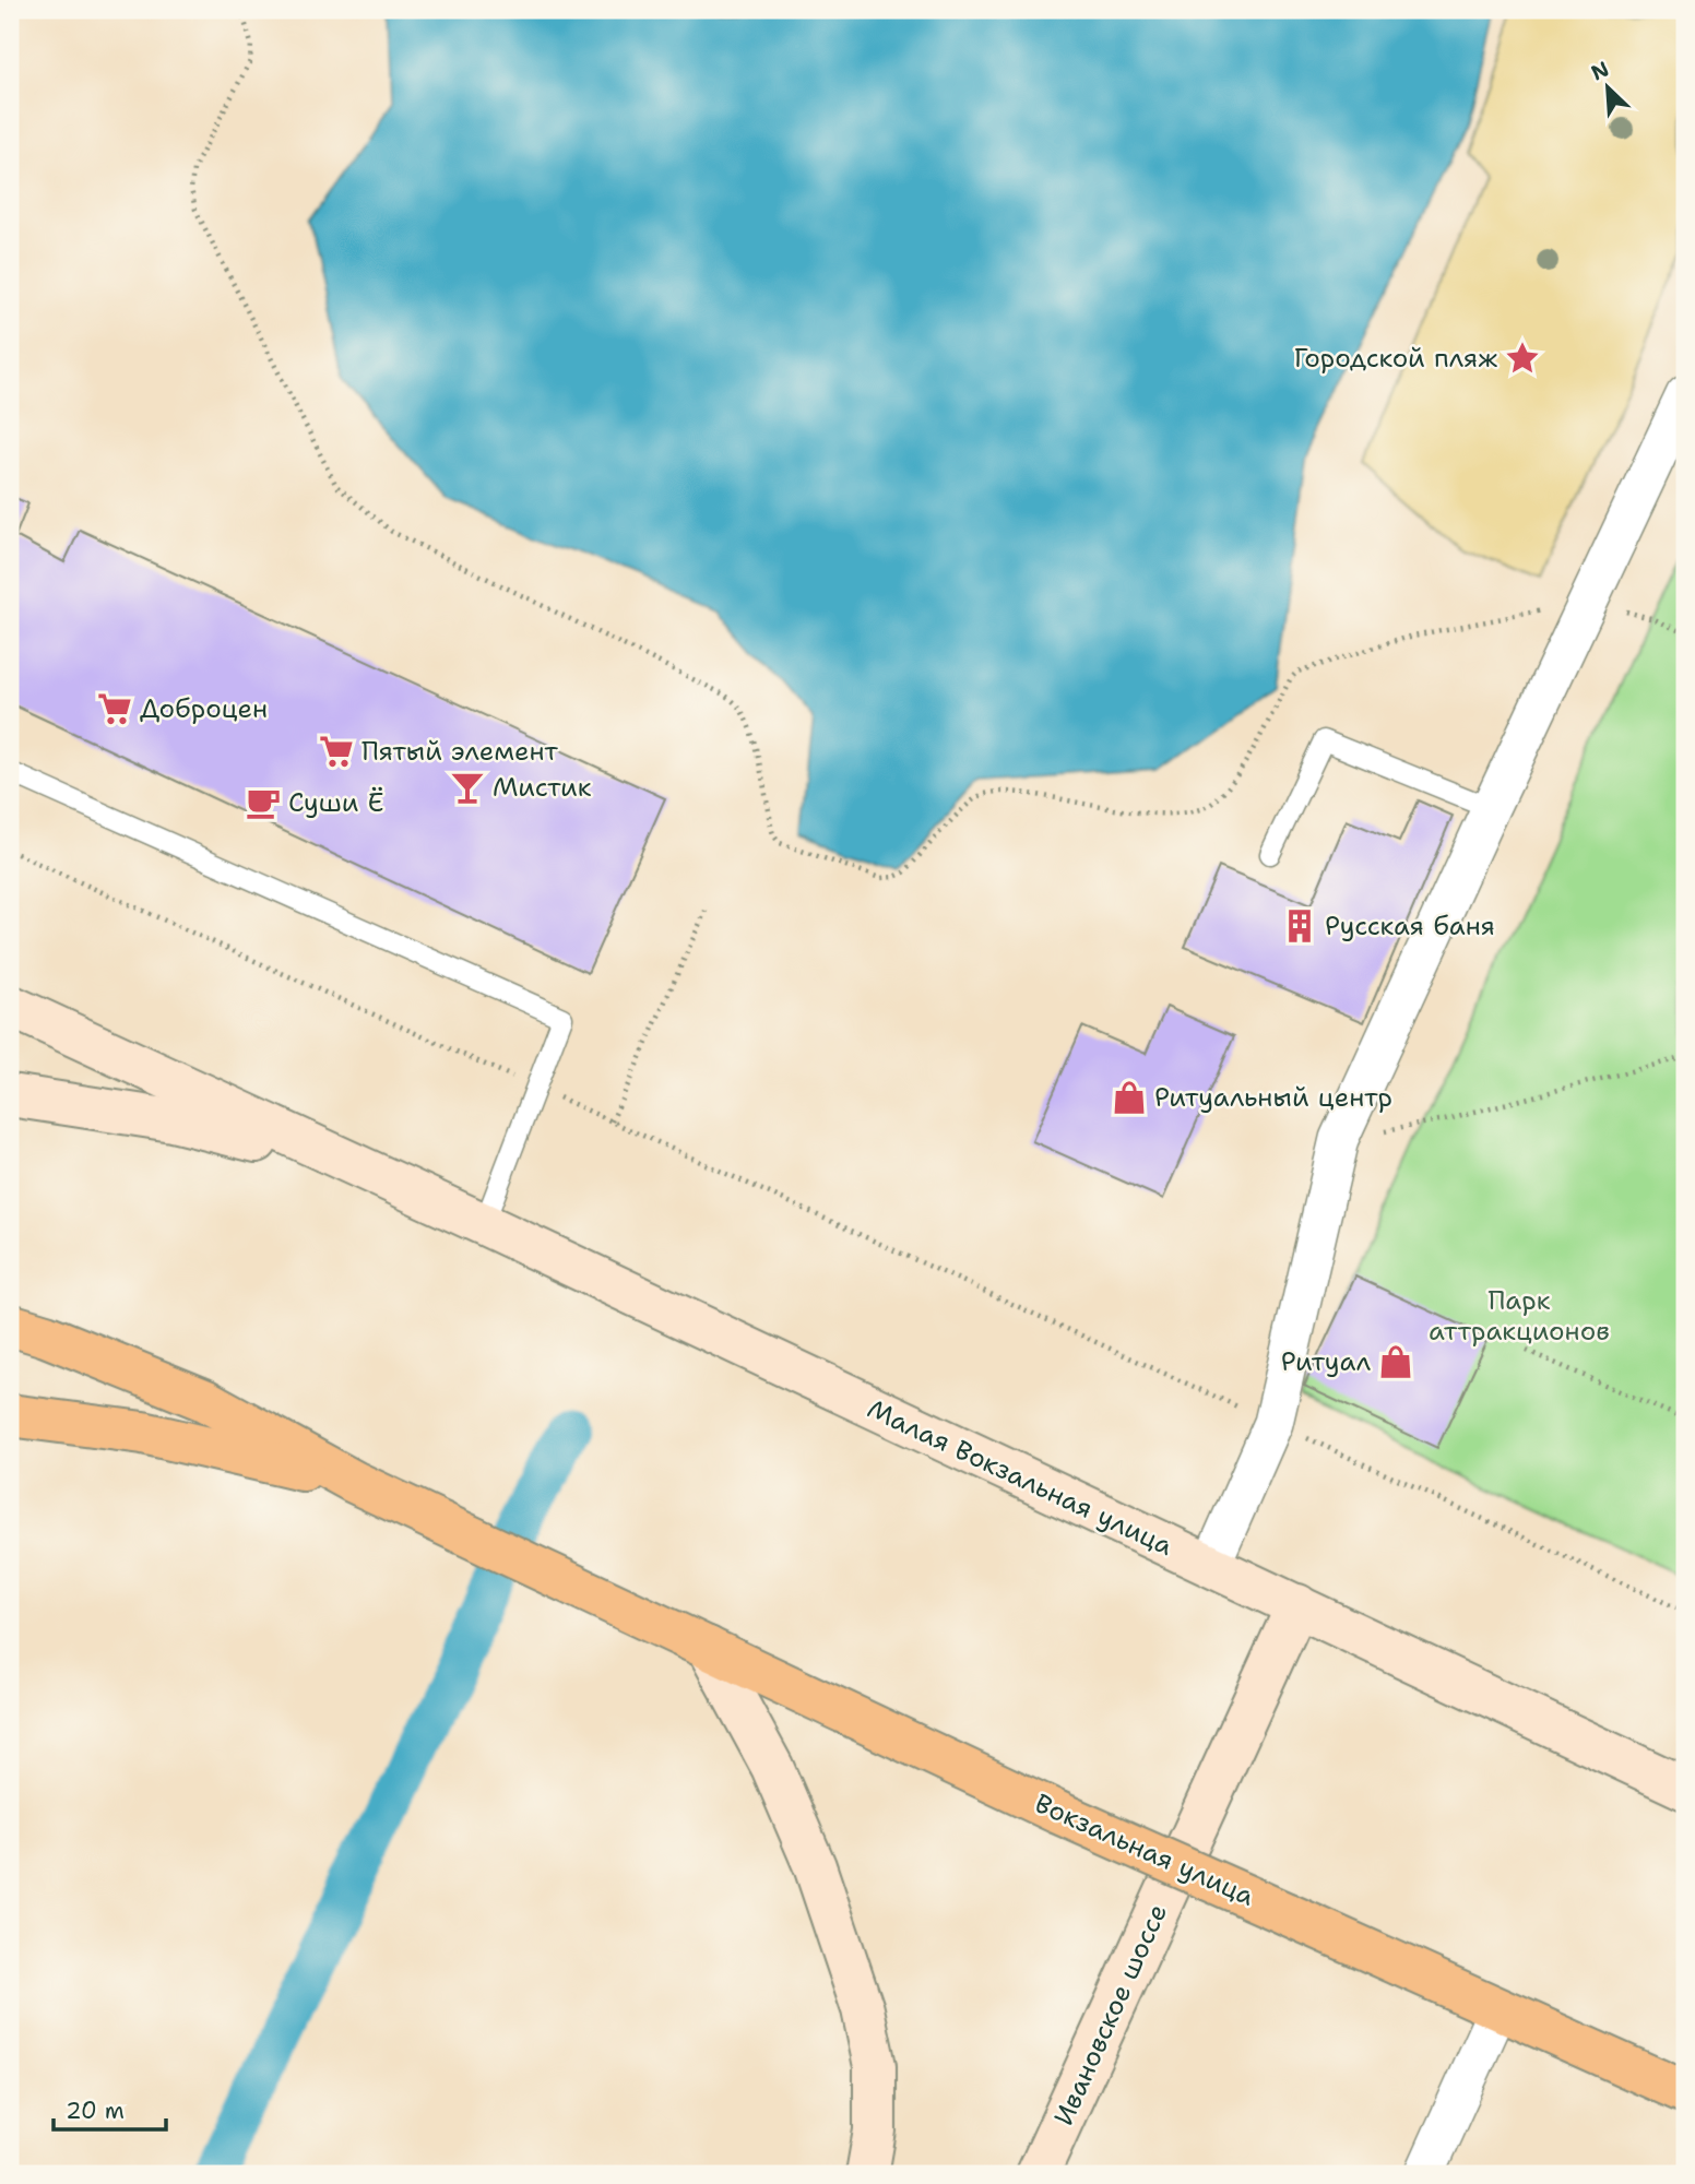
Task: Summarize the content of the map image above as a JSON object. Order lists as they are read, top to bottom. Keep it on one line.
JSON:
{"streets":{"highway":["Вокзальная улица"],"main road":["Малая Вокзальная улица","Ивановское шоссе"]},"crossings":[["Малая Вокзальная улица","Ивановское шоссе"]],"parks":["Парк аттракционов"],"places":{"place":["Городской пляж"],"supermarket":["Доброцен","Пятый элемент"],"bar":["Мистик"],"cafe":["Суши Ё"],"building":["Русская баня"],"shop":["Ритуальный центр","Ритуал"]},"scale_bar":"20 m","north":"top left"}
